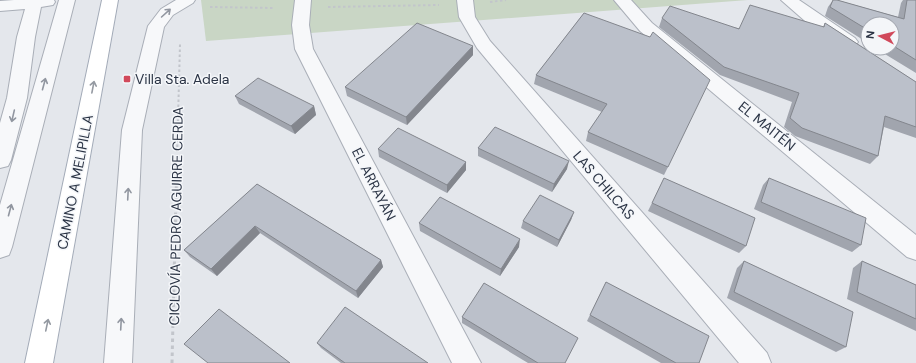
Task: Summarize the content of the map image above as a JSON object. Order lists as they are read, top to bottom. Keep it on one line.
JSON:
{"streets":{"main road":["CAMINO A MELIPILLA"],"street":["EL MAITÉN","EL ARRAYÁN","LAS CHILCAS"],"path":["CICLOVÍA PEDRO AGUIRRE CERDA"]},"one_way":["CAMINO A MELIPILLA"],"places":{"transit":["Villa Sta. Adela"]},"north":"left"}
